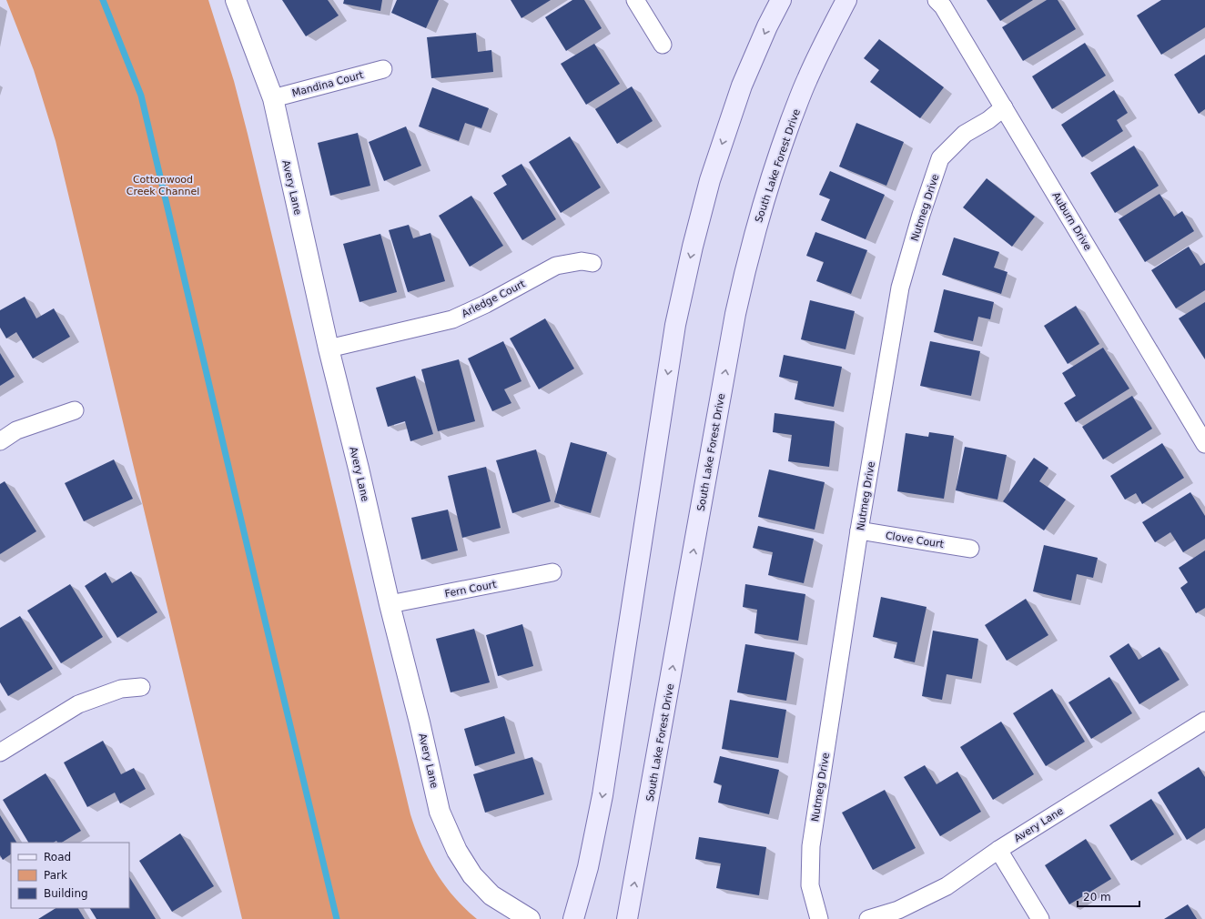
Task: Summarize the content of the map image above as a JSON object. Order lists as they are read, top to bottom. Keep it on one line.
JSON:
{"streets":{"main road":["South Lake Forest Drive"],"street":["Mandina Court","Avery Lane","Nutmeg Drive","Auburn Drive","Arledge Court","Clove Court","Fern Court"]},"crossings":[["Mandina Court","Avery Lane"],["Avery Lane","Arledge Court"],["Avery Lane","Fern Court"],["Nutmeg Drive","Auburn Drive"],["Nutmeg Drive","Clove Court"]],"parks":["Cottonwood Creek Channel"],"legend":["Road","Park","Building"],"scale_bar":"20 m"}
